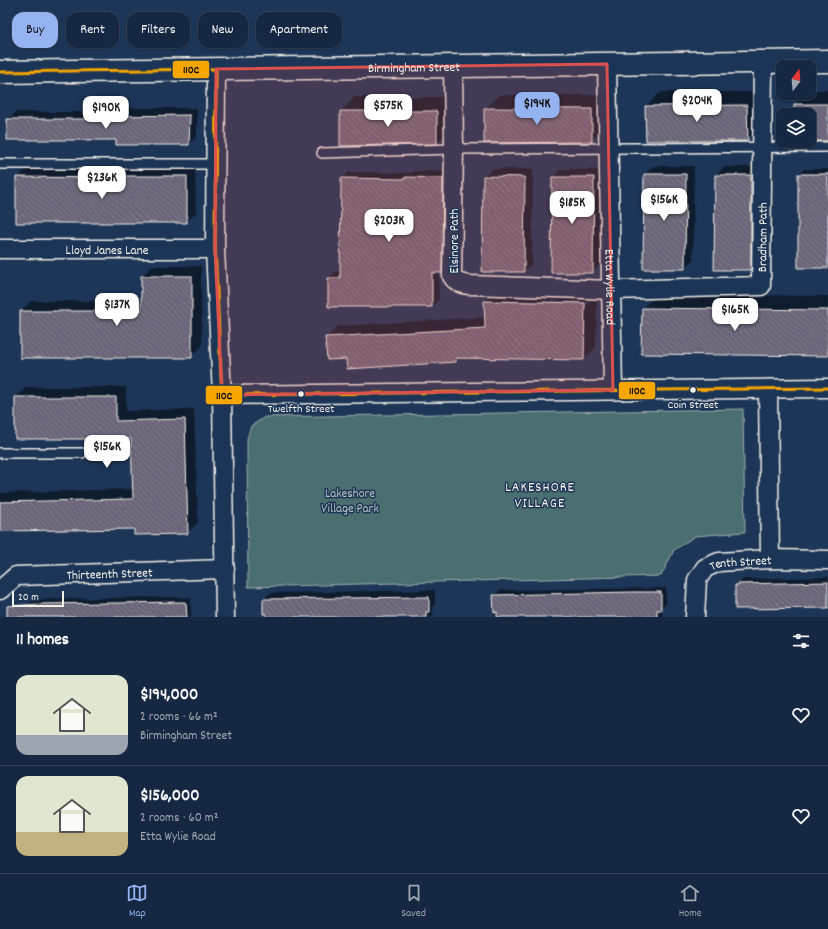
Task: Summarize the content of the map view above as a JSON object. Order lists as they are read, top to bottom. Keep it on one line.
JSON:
{"streets":{"street":["Birmingham Street","Bradham Path","Elsinore Path","Lloyd Janes Lane","Etta Wylie Road","Tenth Street","Thirteenth Street"]},"crossings":[["Birmingham Street","Bradham Path"],["Birmingham Street","Elsinore Path"],["Birmingham Street","Etta Wylie Road"],["Bradham Path","Elsinore Path"],["Bradham Path","Etta Wylie Road"],["Elsinore Path","Etta Wylie Road"]],"districts":["LAKESHORE VILLAGE"],"parks":["Lakeshore Village Park"],"places":["Coin Street","Twelfth Street"],"lines":["transit line 110C"],"scale_bar":"20 m","north":"top","page":{"chip":["Buy","Rent","Filters","New","Apartment"],"price":["$204K","$194K","$575K","$190K","$236K","$156K","$185K","$203K","$137K","$165K","$156K"],"scale":"20 m","heading":"11 homes","list":[{"name":"$194,000","note":"2 rooms · 66 m² · Birmingham Street"},{"name":"$156,000","note":"2 rooms · 60 m² · Etta Wylie Road"}],"tabs":["Map","Saved","Home"]}}
